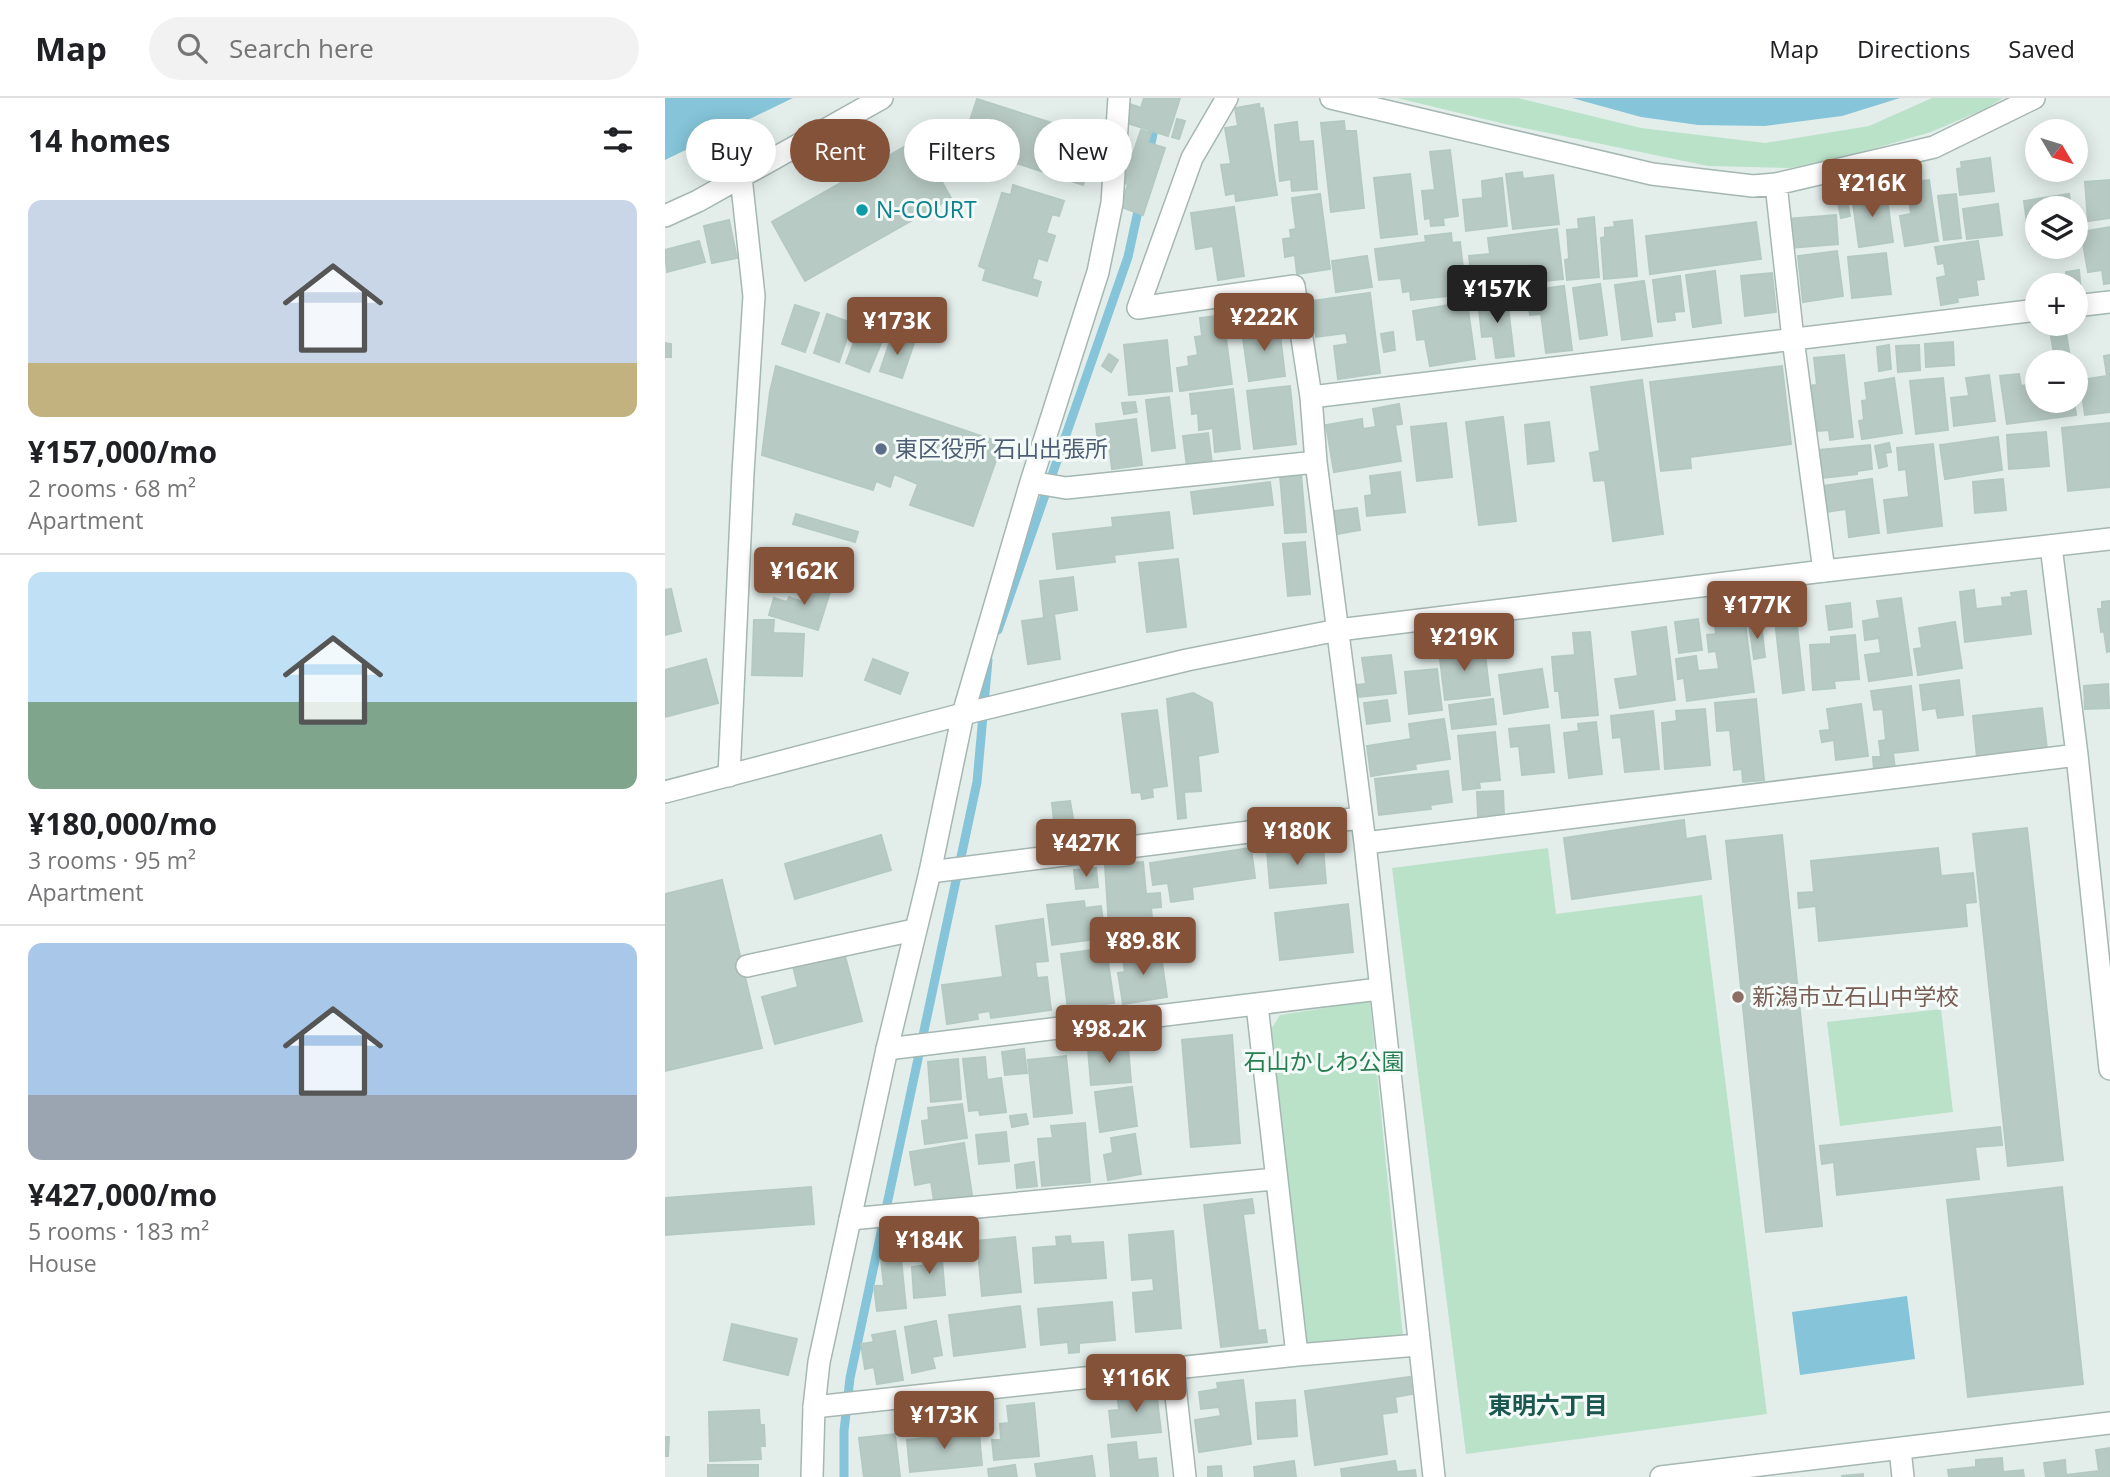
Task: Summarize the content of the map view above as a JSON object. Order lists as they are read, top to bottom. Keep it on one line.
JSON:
{"districts":["東明六丁目"],"parks":["石山かしわ公園"],"places":["N-COURT","東区役所 石山出張所","新潟市立石山中学校"],"north":"bottom right","page":{"header":"Map","search":"Search here","nav":["Map","Directions","Saved"],"heading":"14 homes","map_buttons":["+","−"],"chip":["Buy","Rent","Filters","New"],"price":["¥216K","¥157K","¥222K","¥173K","¥162K","¥177K","¥219K","¥180K","¥427K","¥89.8K","¥98.2K","¥184K","¥116K","¥173K"],"list":[{"name":"¥157,000/mo","note":"2 rooms · 68 m² · Apartment"},{"name":"¥180,000/mo","note":"3 rooms · 95 m² · Apartment"},{"name":"¥427,000/mo","note":"5 rooms · 183 m² · House"}]}}
